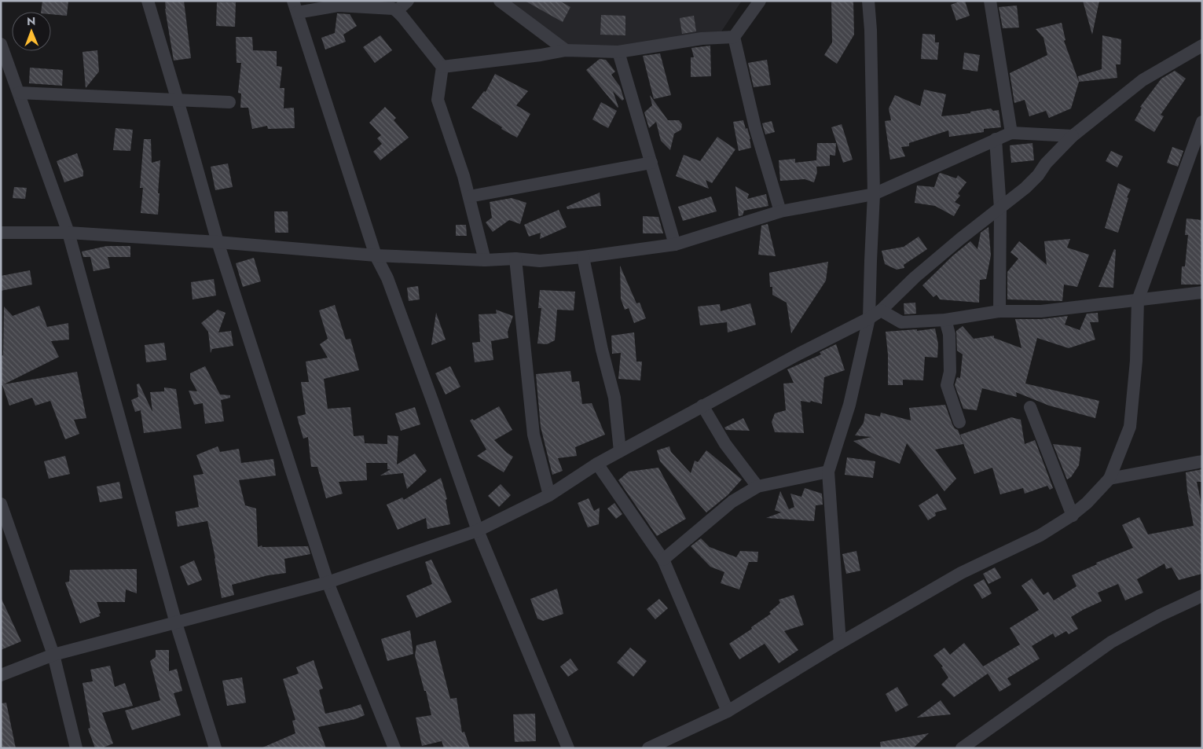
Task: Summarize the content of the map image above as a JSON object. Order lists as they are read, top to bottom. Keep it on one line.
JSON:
{"north":"top"}
